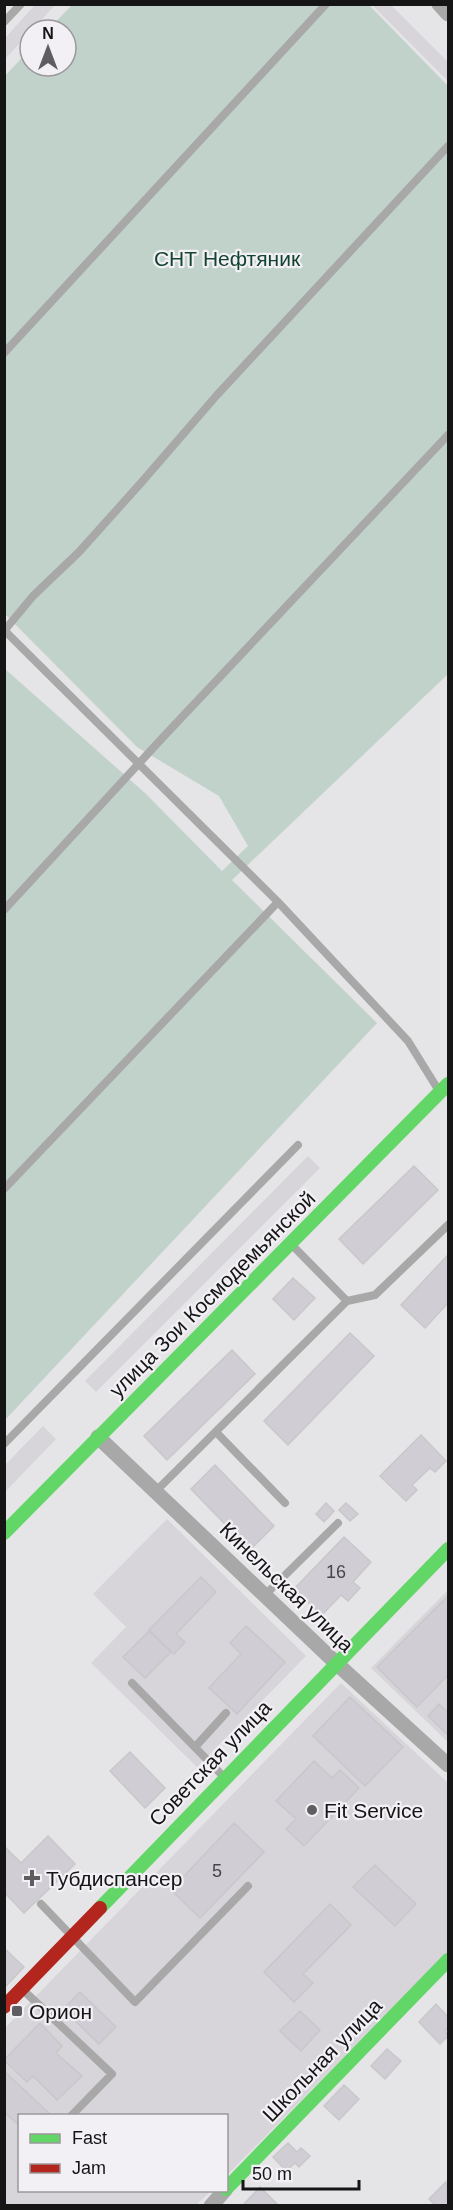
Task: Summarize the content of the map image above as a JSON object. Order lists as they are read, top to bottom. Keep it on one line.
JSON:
{"streets":{"street":["улица Зои Космодемьянской","Кинельская улица","Советская улица","Школьная улица"]},"crossings":[["улица Зои Космодемьянской","Кинельская улица"],["Кинельская улица","Советская улица"]],"parks":["СНТ Нефтяник"],"places":{"other":["Fit Service"],"health":["Тубдиспансер"],"transit":["Орион"]},"house_numbers":["16","5"],"legend":["Fast","Jam"],"scale_bar":"50 m","north":"top"}
